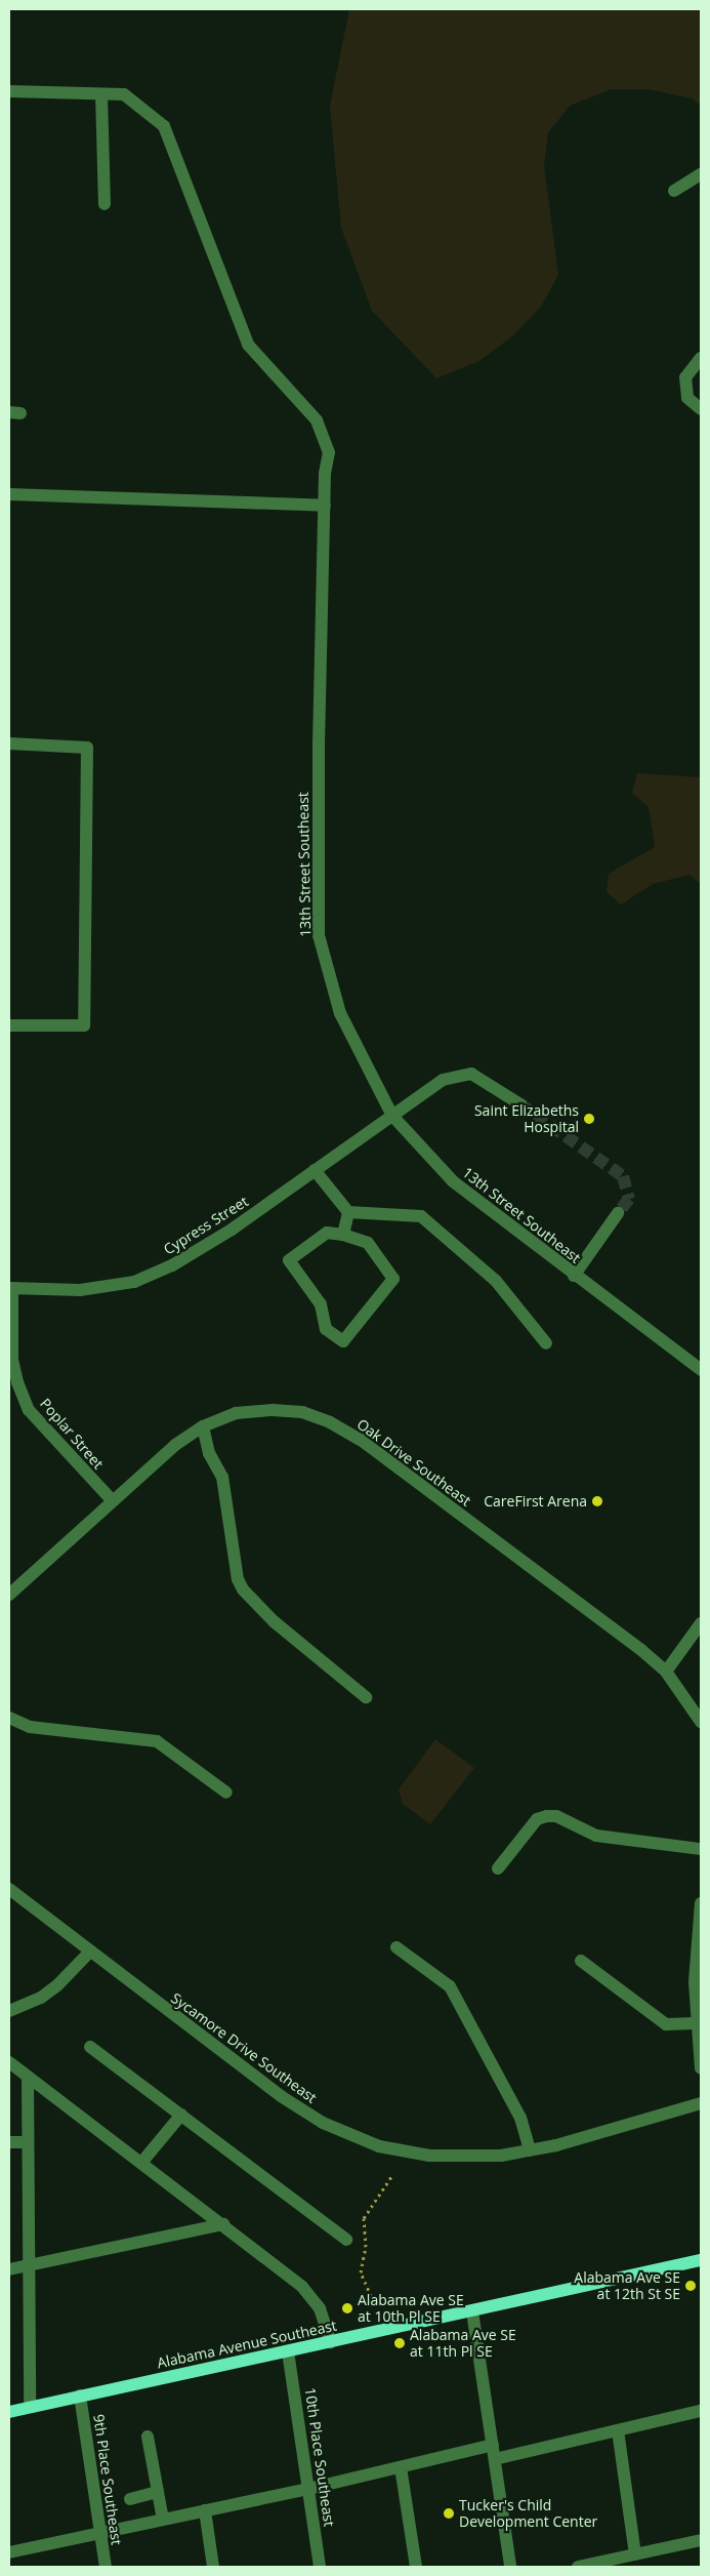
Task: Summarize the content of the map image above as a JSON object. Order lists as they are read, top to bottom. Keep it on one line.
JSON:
{"streets":{"main road":["Alabama Avenue Southeast"],"street":["13th Street Southeast","Cypress Street","Poplar Street","Oak Drive Southeast","Sycamore Drive Southeast","10th Place Southeast","9th Place Southeast"]},"crossings":[["13th Street Southeast","Cypress Street"],["Cypress Street","Poplar Street"],["Poplar Street","Oak Drive Southeast"],["Alabama Avenue Southeast","10th Place Southeast"],["Alabama Avenue Southeast","9th Place Southeast"]],"places":["Saint Elizabeths Hospital","CareFirst Arena","Alabama Ave SE at 12th St SE","Alabama Ave SE at 10th Pl SE","Alabama Ave SE at 11th Pl SE","Tucker's Child Development Center"]}
